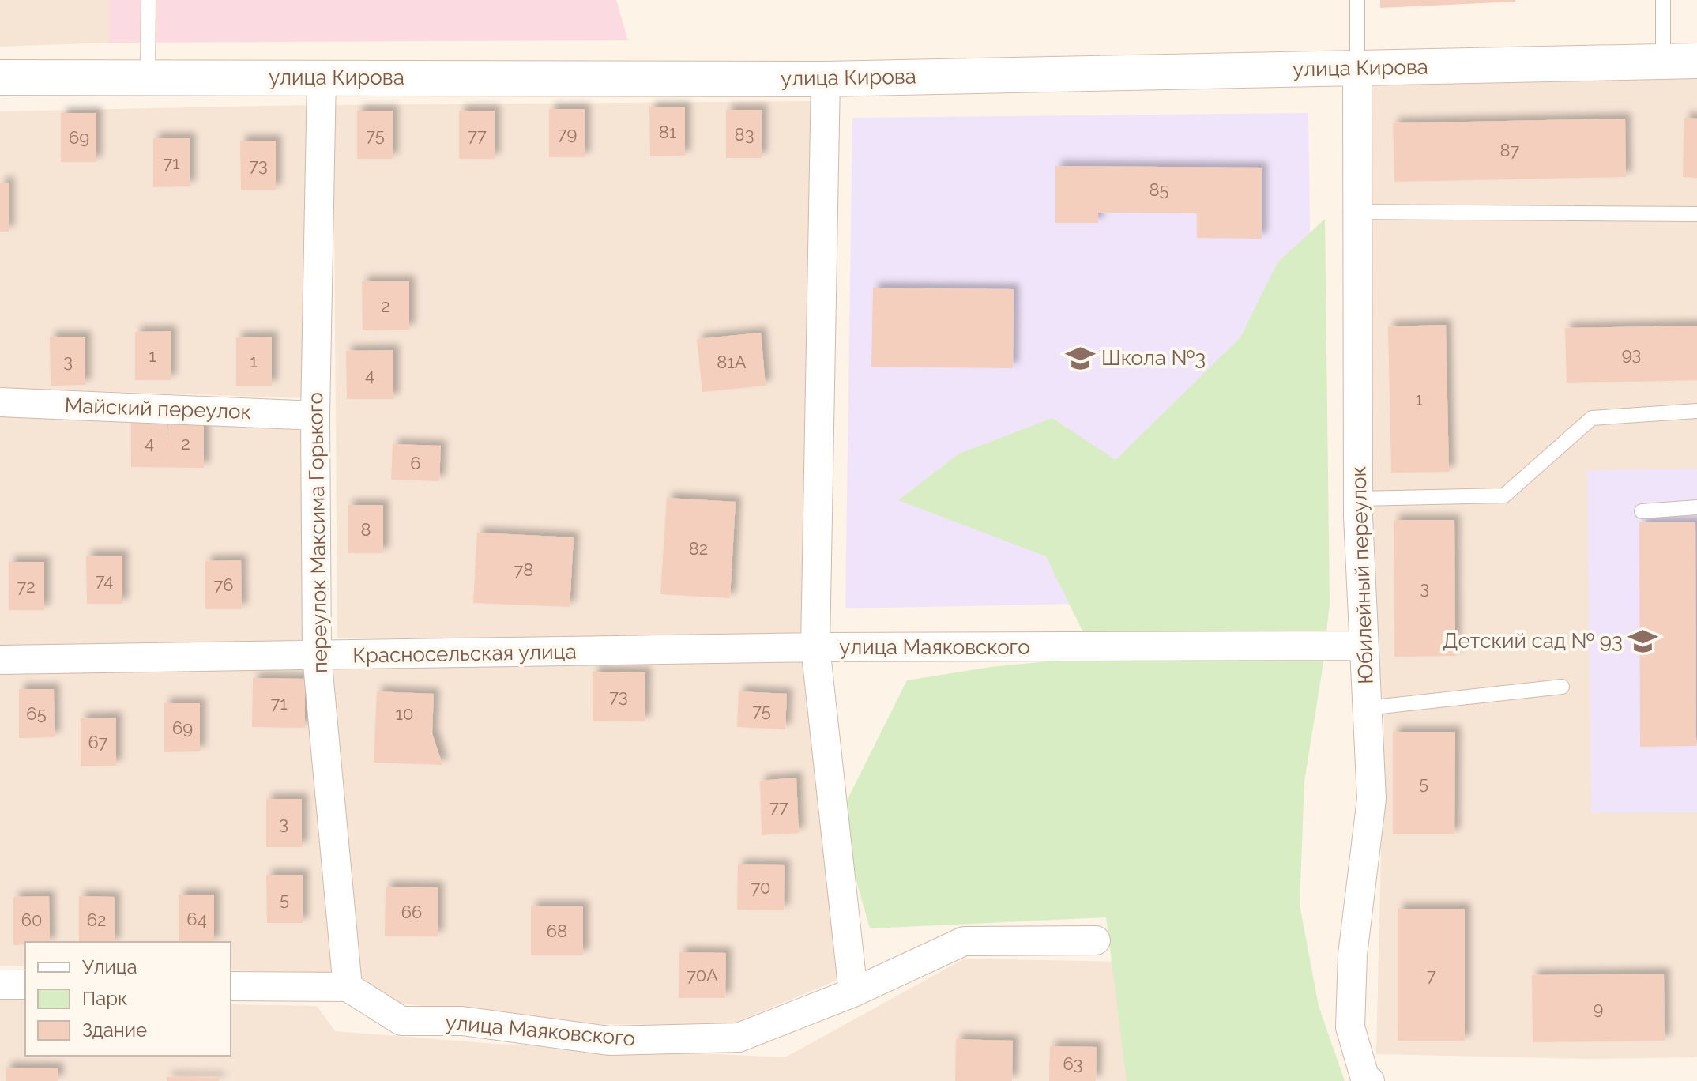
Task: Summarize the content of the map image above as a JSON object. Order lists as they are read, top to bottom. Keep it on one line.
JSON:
{"streets":{"street":["улица Кирова","Майский переулок","переулок Максима Горького","Юбилейный переулок","улица Маяковского","Красносельская улица"]},"crossings":[["улица Кирова","переулок Максима Горького"],["улица Кирова","Юбилейный переулок"],["Майский переулок","переулок Максима Горького"],["переулок Максима Горького","улица Маяковского"],["переулок Максима Горького","Красносельская улица"],["Юбилейный переулок","улица Маяковского"],["улица Маяковского","Красносельская улица"]],"places":{"school or university":["Школа №3","Детский сад № 93"]},"house_numbers":["81","79","83","75","77","69","87","71","73","85","2","93","1","3","1","81А","4","1","4","2","6","8","82","78","74","76","72","3","73","71","75","65","10","69","67","5","77","3","70","5","66","64","60","62","68","70А","7","9","63"],"legend":["Улица","Парк","Здание"]}
